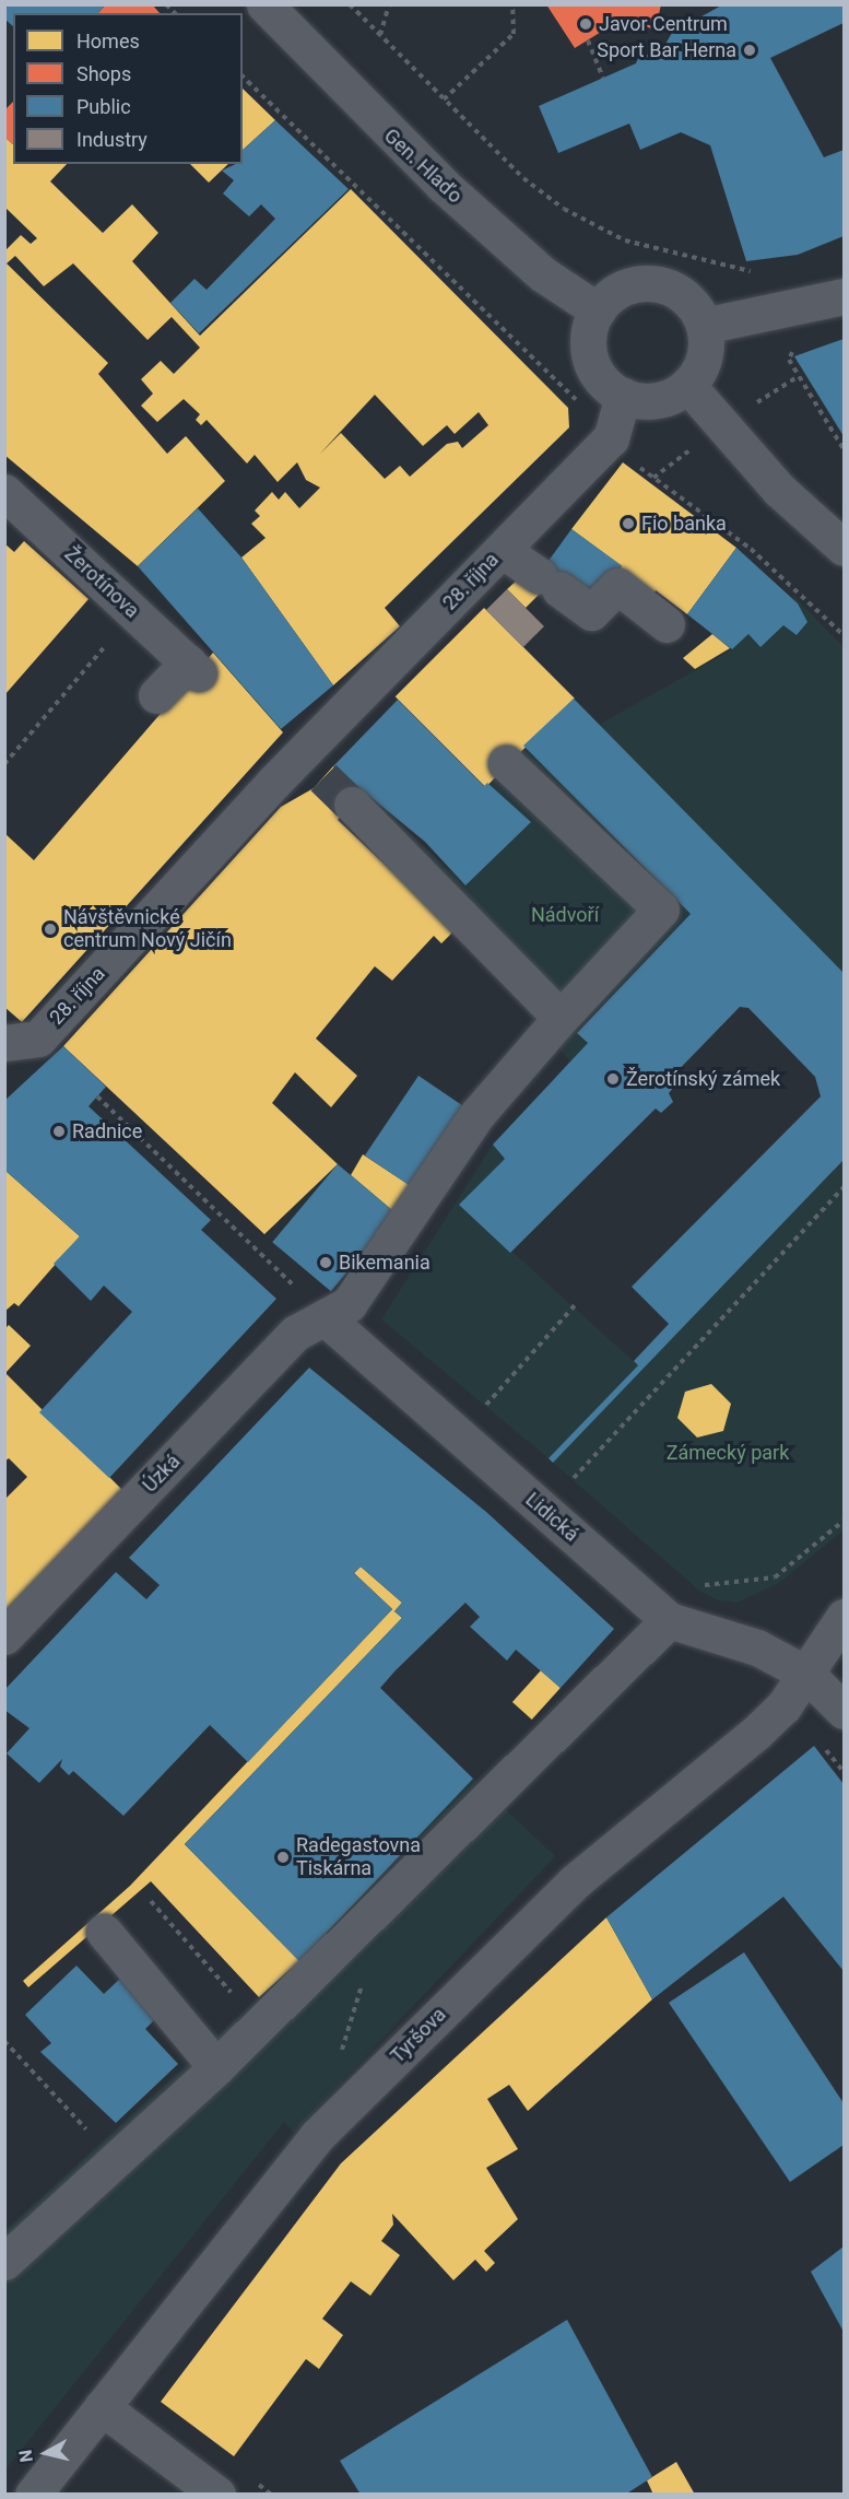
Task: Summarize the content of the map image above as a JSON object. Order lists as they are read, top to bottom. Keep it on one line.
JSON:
{"streets":{"street":["Gen. Hlaďo","28. října","Žerotínova","Úzká","Lidická","Tyršova"]},"crossings":[["Gen. Hlaďo","28. října"],["Úzká","Lidická"],["Lidická","Tyršova"]],"parks":["Nádvoří","Zámecký park"],"places":["Javor Centrum","Sport Bar Herna","Fio banka","Návštěvnické centrum Nový Jičín","Žerotínský zámek","Radnice","Bikemania","Radegastovna Tiskárna"],"legend":["Homes","Shops","Public","Industry"],"north":"left"}
